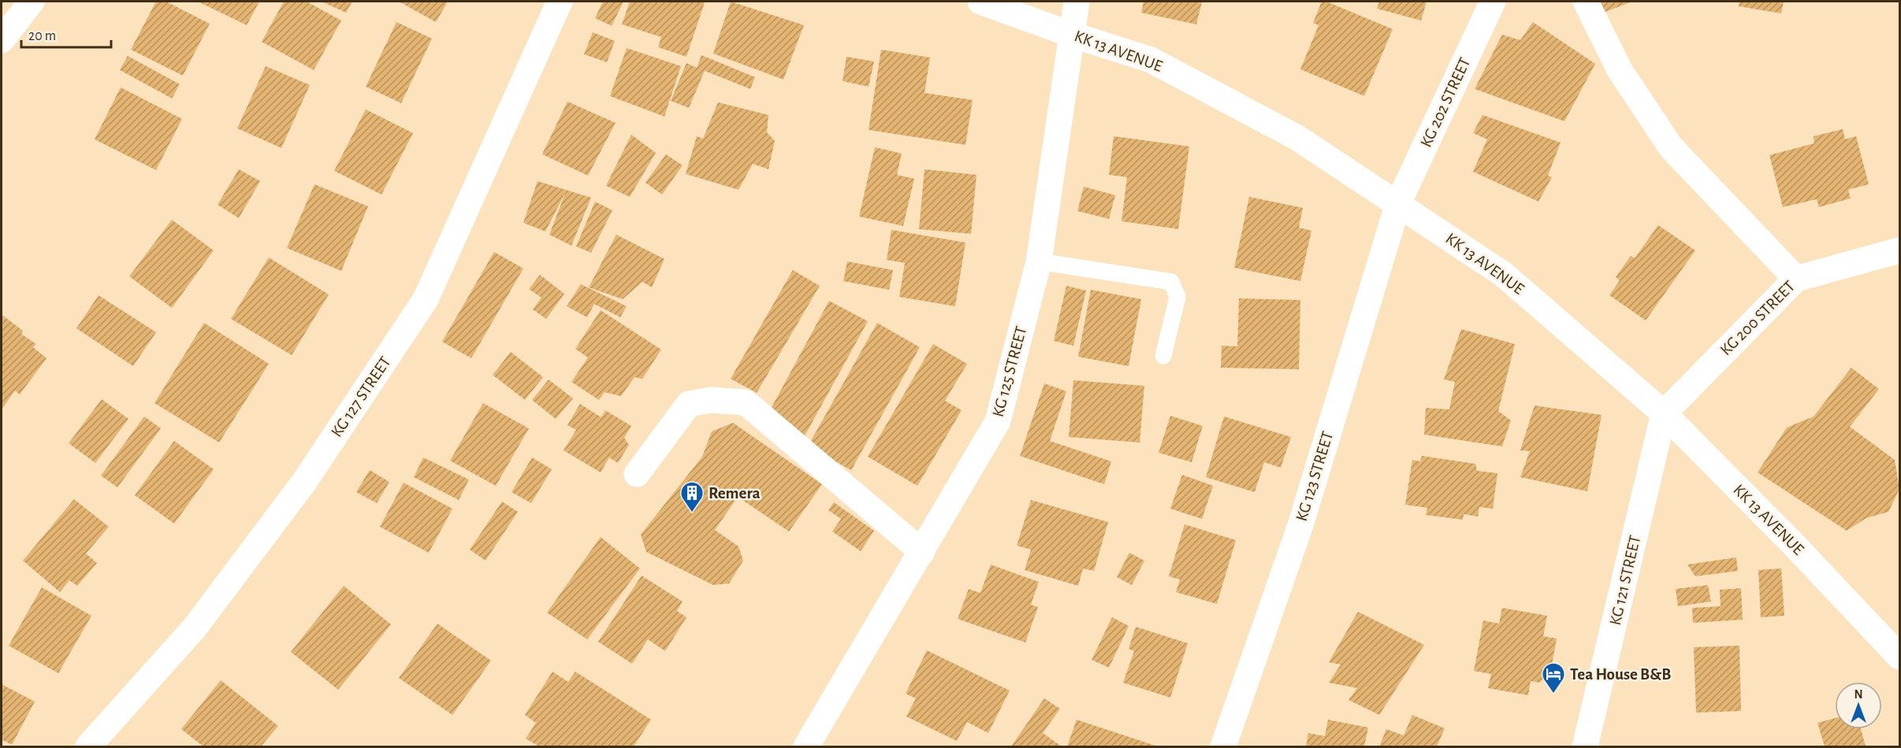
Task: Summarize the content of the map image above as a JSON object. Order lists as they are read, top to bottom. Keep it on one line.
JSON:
{"streets":{"street":["KK 13 AVENUE","KG 202 STREET","KG 200 STREET","KG 125 STREET","KG 127 STREET","KG 123 STREET","KG 121 STREET"]},"crossings":[["KK 13 AVENUE","KG 202 STREET"],["KK 13 AVENUE","KG 200 STREET"],["KK 13 AVENUE","KG 125 STREET"],["KK 13 AVENUE","KG 123 STREET"],["KK 13 AVENUE","KG 121 STREET"],["KG 202 STREET","KG 123 STREET"],["KG 200 STREET","KG 121 STREET"]],"places":{"building":["Remera"],"hotel":["Tea House B&B"]},"scale_bar":"20 m","north":"top"}
